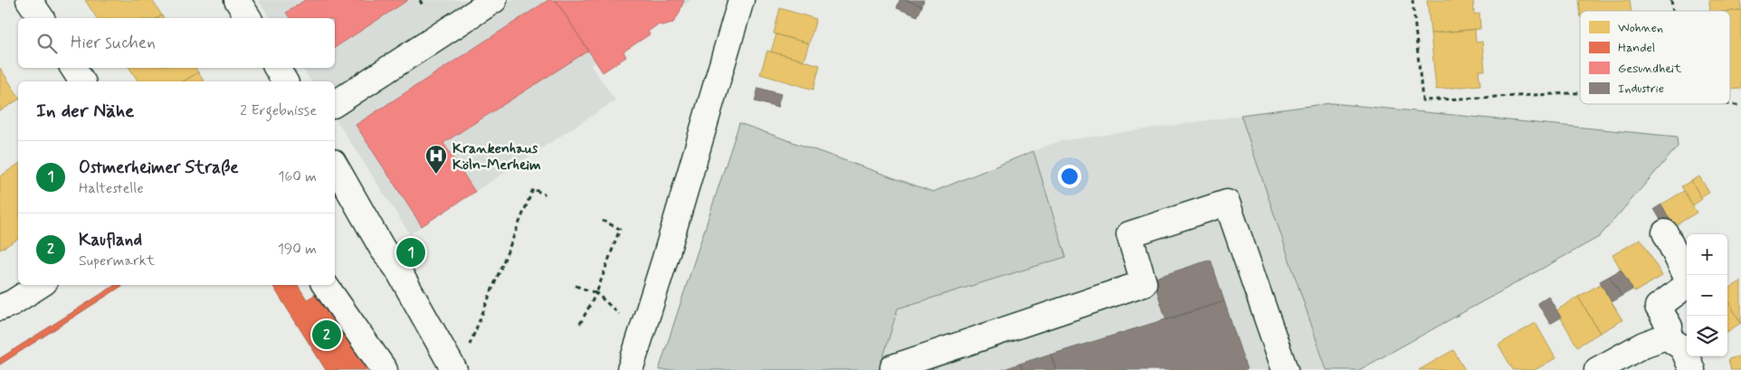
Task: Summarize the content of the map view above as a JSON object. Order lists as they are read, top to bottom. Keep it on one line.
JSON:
{"places":{"hospital":["Krankenhaus Köln-Merheim"]},"legend":["Wohnen","Handel","Gesundheit","Industrie"],"page":{"search":"Hier suchen","heading":["In der Nähe","2 Ergebnisse"],"list":[{"mark":"1","name":"Ostmerheimer Straße","note":"Haltestelle","value":"160 m"},{"mark":"2","name":"Kaufland","note":"Supermarkt","value":"190 m"}],"map_buttons":["+","−"],"pins":["1","2"]}}
